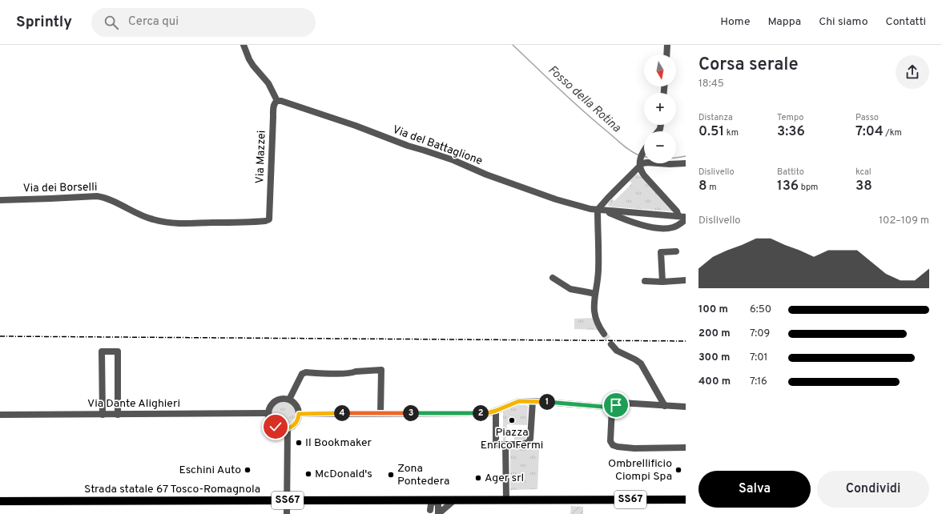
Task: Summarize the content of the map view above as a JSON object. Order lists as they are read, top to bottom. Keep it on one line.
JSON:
{"streets":{"main road":["Strada statale 67 Tosco-Romagnola","SS67"],"street":["Via del Battaglione","Via Mazzei","Via dei Borselli","Via Dante Alighieri"]},"crossings":[["Via del Battaglione","Via Mazzei"],["Via Mazzei","Via dei Borselli"]],"water":["Fosso della Rotina"],"places":["Piazza Enrico Fermi","Il Bookmaker","Eschini Auto","Ombrellificio Ciompi Spa","McDonald's","Zona Pontedera","Ager srl"],"north":"bottom","page":{"header":"Sprintly","search":"Cerca qui","nav":["Home","Mappa","Chi siamo","Contatti"],"heading":["Corsa serale","18:45"],"map_buttons":["+","−"],"stats":[["Distanza","0.51 km"],["Tempo","3:36"],["Passo","7:04 /km"],["Dislivello","8 m"],["Battito","136 bpm"],["kcal","38"]],"chart":["Dislivello","102–109 m"],"list":[{"name":"100 m","note":"6:50"},{"name":"200 m","note":"7:09"},{"name":"300 m","note":"7:01"},{"name":"400 m","note":"7:16"}],"pins":["1","2","3","4"],"buttons":["Salva","Condividi"]}}
